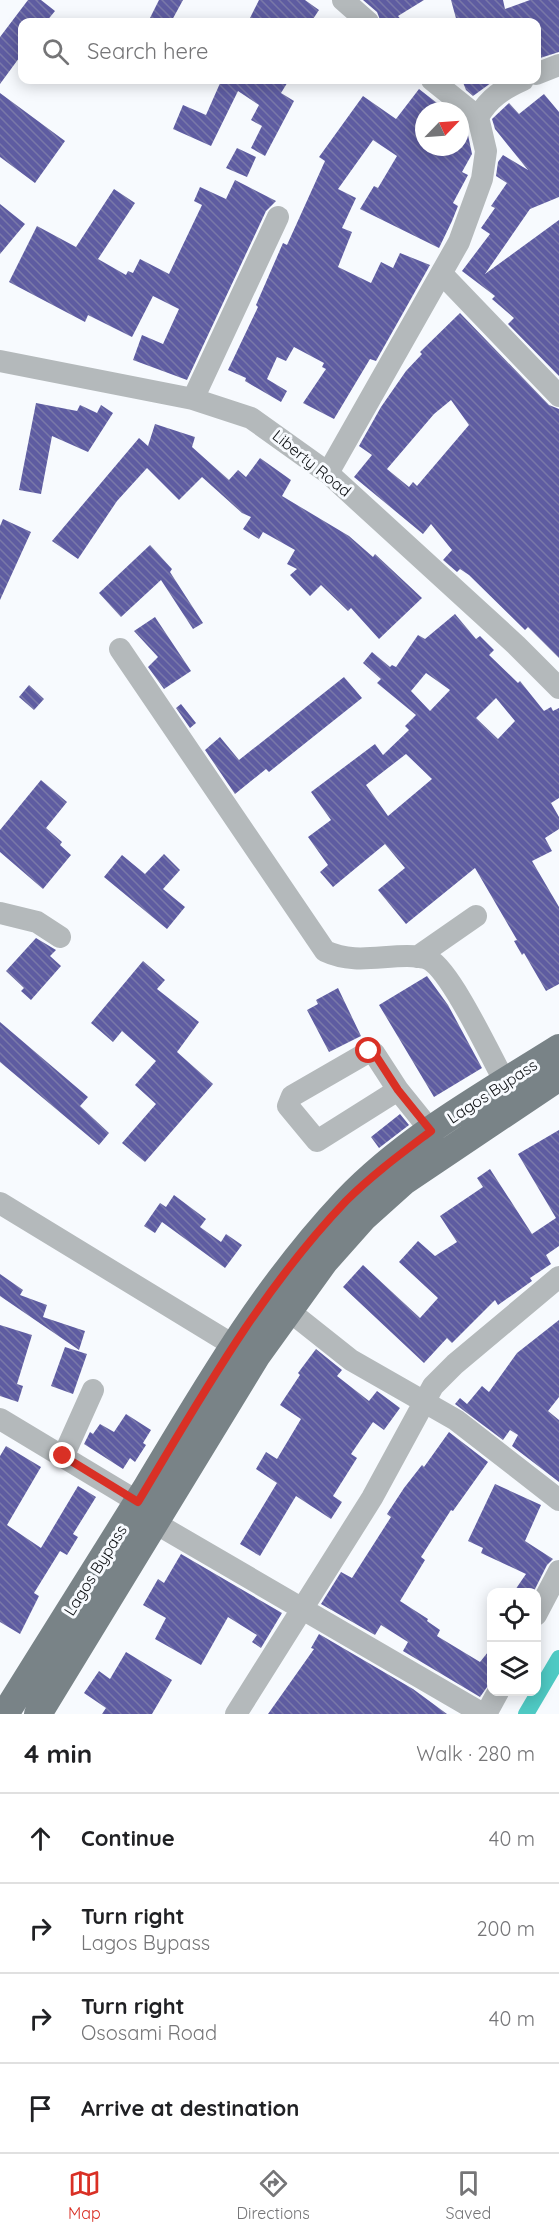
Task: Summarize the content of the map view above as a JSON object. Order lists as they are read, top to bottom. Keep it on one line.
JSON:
{"streets":{"main road":["Lagos Bypass"],"street":["Liberty Road"]},"north":"top right","page":{"search":"Search here","heading":["4 min","Walk · 280 m"],"list":[["Continue","40 m"],["Turn right","Lagos Bypass","200 m"],["Turn right","Ososami Road","40 m"],"Arrive at destination"],"nav":["Map","Directions","Saved"]}}
